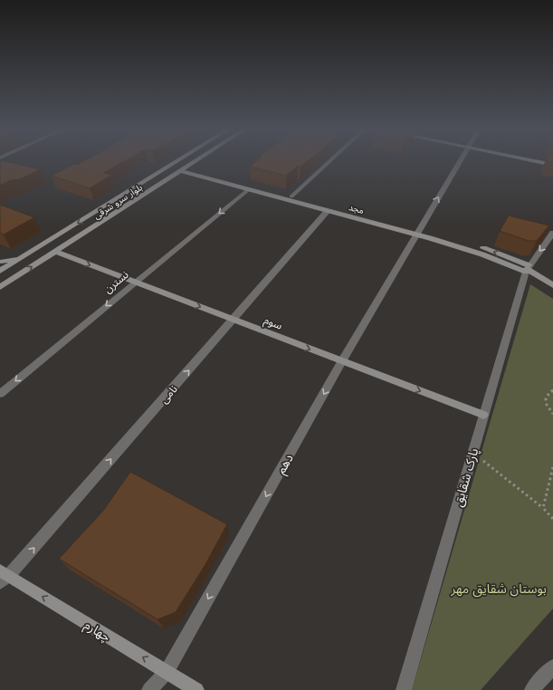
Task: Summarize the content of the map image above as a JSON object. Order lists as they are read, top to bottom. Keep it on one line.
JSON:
{"streets":{"street":["بلوار سرو شرقی","مجد","نسترن","سوم","نامی","دهم","پارک شقایق","چهارم"]},"crossings":[["بلوار سرو شرقی","مجد"],["بلوار سرو شرقی","سوم"],["مجد","نسترن"],["مجد","نامی"],["مجد","دهم"],["مجد","پارک شقایق"],["نسترن","سوم"],["سوم","نامی"],["سوم","دهم"],["سوم","پارک شقایق"],["نامی","چهارم"],["دهم","چهارم"]],"one_way":["نسترن","سوم","نامی","چهارم"],"parks":["بوستان شقایق مهر"]}
